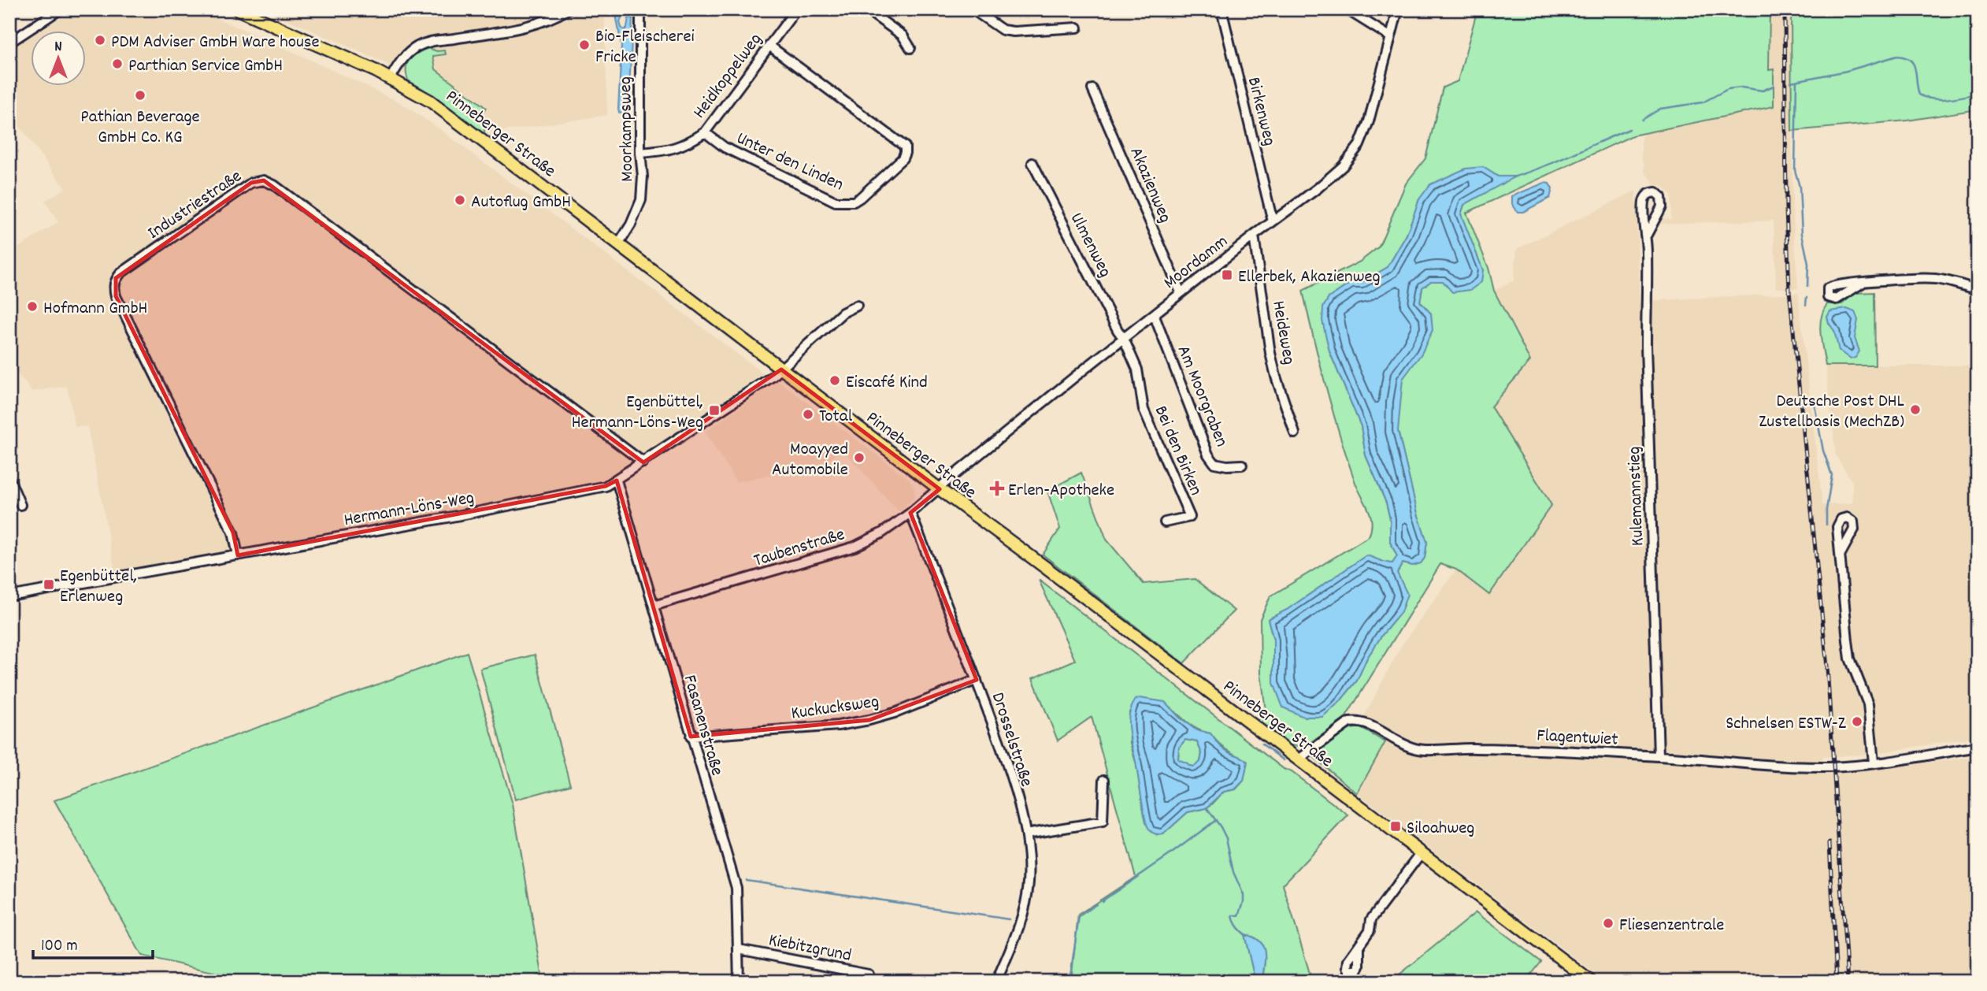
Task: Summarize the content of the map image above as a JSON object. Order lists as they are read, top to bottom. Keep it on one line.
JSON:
{"streets":{"main road":["Pinneberger Straße"],"street":["Heidkoppelweg","Birkenweg","Moorkampsweg","Unter den Linden","Akazienweg","Industriestraße","Ulmenweg","Moordamm","Heideweg","Am Moorgraben","Bei den Birken","Kulemannstieg","Hermann-Löns-Weg","Taubenstraße","Kuckucksweg","Fasanenstraße","Flagentwiet","Drosselstraße","Kiebitzgrund"]},"crossings":[["Heidkoppelweg","Moorkampsweg"],["Heidkoppelweg","Unter den Linden"],["Birkenweg","Moordamm"],["Moorkampsweg","Pinneberger Straße"],["Pinneberger Straße","Moordamm"],["Pinneberger Straße","Hermann-Löns-Weg"],["Pinneberger Straße","Taubenstraße"],["Pinneberger Straße","Flagentwiet"],["Akazienweg","Moordamm"],["Industriestraße","Hermann-Löns-Weg"],["Ulmenweg","Moordamm"],["Ulmenweg","Bei den Birken"],["Moordamm","Heideweg"],["Moordamm","Am Moorgraben"],["Moordamm","Bei den Birken"],["Moordamm","Taubenstraße"],["Kulemannstieg","Flagentwiet"],["Hermann-Löns-Weg","Fasanenstraße"],["Taubenstraße","Fasanenstraße"],["Taubenstraße","Drosselstraße"],["Kuckucksweg","Fasanenstraße"],["Kuckucksweg","Drosselstraße"],["Fasanenstraße","Kiebitzgrund"]],"places":{"other":["PDM Adviser GmbH Ware house","Bio-Fleischerei Fricke","Parthian Service GmbH","Pathian Beverage GmbH Co. KG","Autoflug GmbH","Hofmann GmbH","Eiscafé Kind","Deutsche Post DHL Zustellbasis (MechZB)","Total","Moayyed Automobile","Schnelsen ESTW-Z","Fliesenzentrale"],"transit":["Ellerbek, Akazienweg","Egenbüttel, Hermann-Löns-Weg","Egenbüttel, Erlenweg","Siloahweg"],"health":["Erlen-Apotheke"]},"scale_bar":"100 m","north":"top"}
